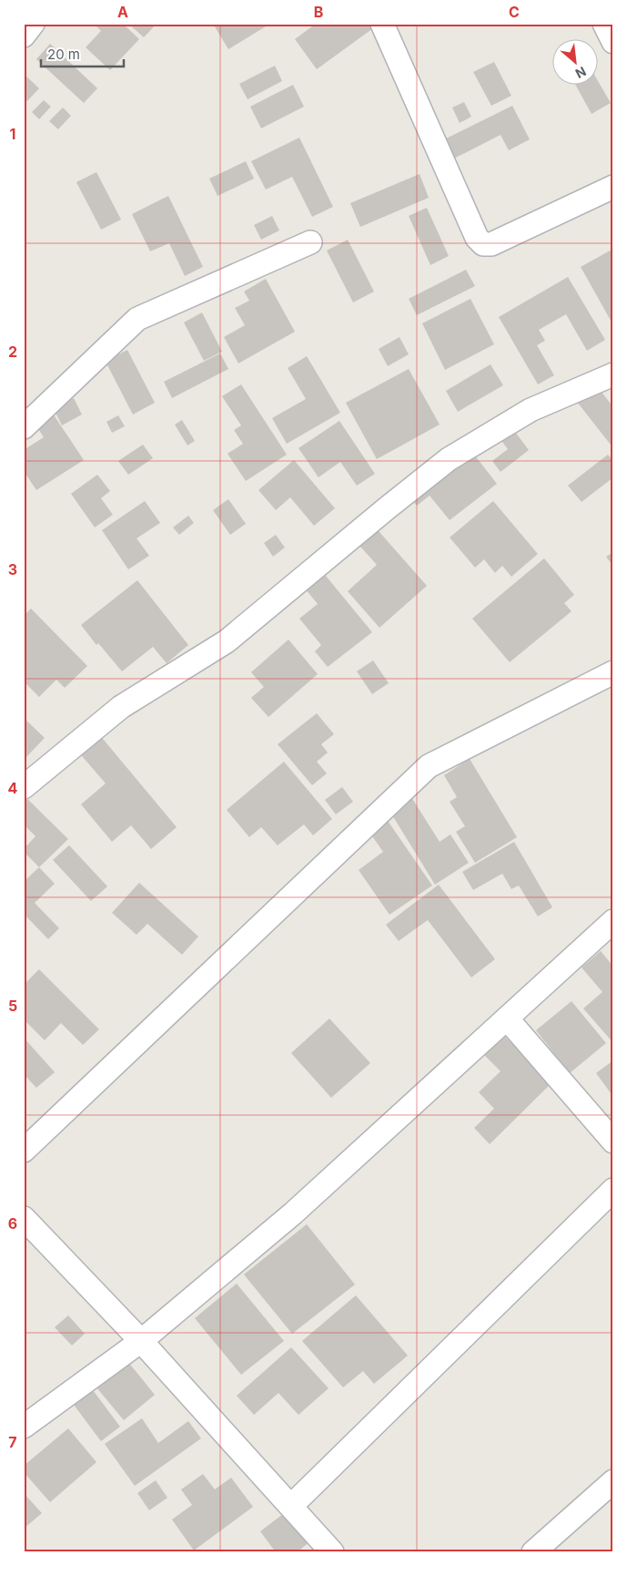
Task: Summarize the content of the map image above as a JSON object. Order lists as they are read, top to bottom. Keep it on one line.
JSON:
{"scale_bar":"20 m","north":"bottom right","grid":{"columns":["A","B","C"],"rows":["1","2","3","4","5","6","7"]}}
